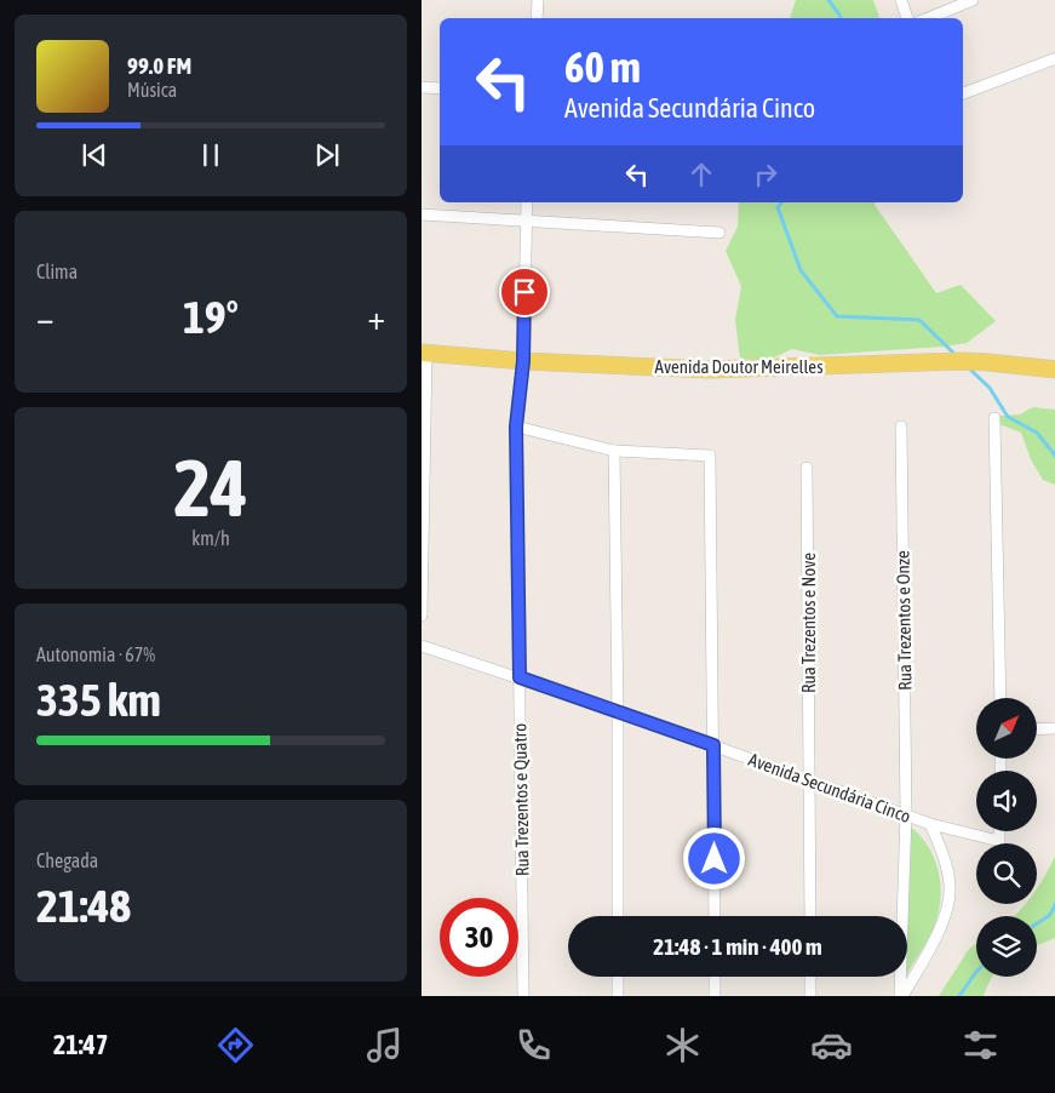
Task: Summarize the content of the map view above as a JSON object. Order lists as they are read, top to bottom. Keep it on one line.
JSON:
{"streets":{"main road":["Avenida Doutor Meirelles"],"street":["Rua Trezentos e Onze","Rua Trezentos e Nove","Avenida Secundária Cinco","Rua Trezentos e Quatro"]},"crossings":[["Avenida Doutor Meirelles","Rua Trezentos e Quatro"],["Rua Trezentos e Onze","Avenida Secundária Cinco"],["Rua Trezentos e Nove","Avenida Secundária Cinco"],["Avenida Secundária Cinco","Rua Trezentos e Quatro"]],"north":"top right","page":{"turn":["60 m","Avenida Secundária Cinco"],"song":["99.0 FM","Música"],"tile":["Clima",["24","km/h"],["Autonomia · 67%","335 km"],["Chegada","21:48"]],"heat":["−","19°","+"],"limit":"30","trip":"21:48 · 1 min · 400 m","tabs":"21:47"}}
